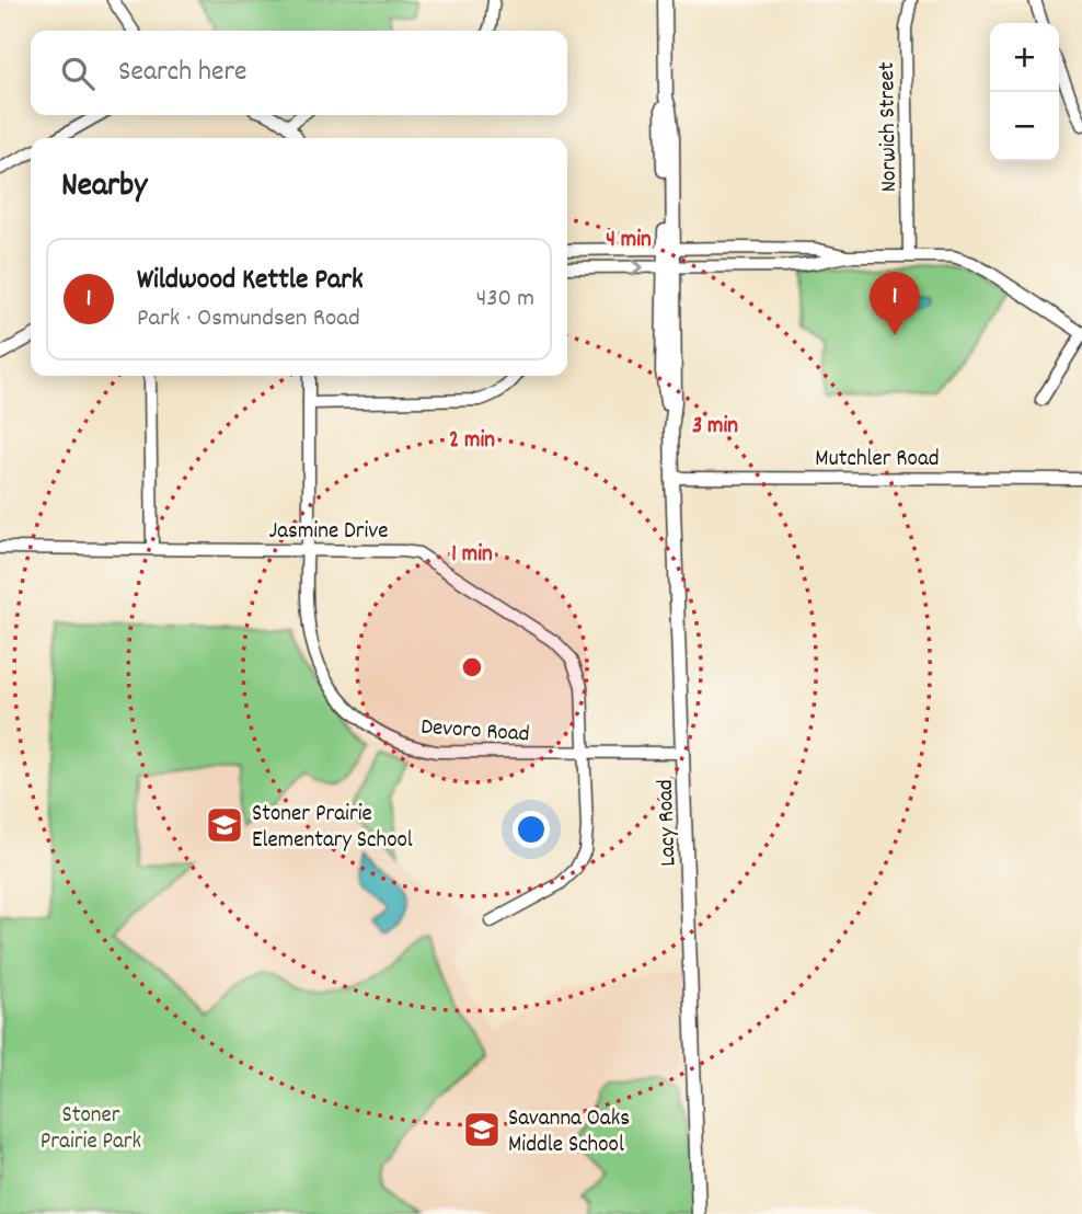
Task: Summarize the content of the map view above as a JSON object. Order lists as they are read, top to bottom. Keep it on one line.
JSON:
{"streets":{"street":["Norwich Street","Mutchler Road","Jasmine Drive","Devoro Road","Lacy Road"]},"crossings":[["Mutchler Road","Lacy Road"],["Jasmine Drive","Devoro Road"],["Devoro Road","Lacy Road"]],"parks":["Stoner Prairie Park"],"places":{"school or university":["Stoner Prairie Elementary School","Savanna Oaks Middle School"]},"page":{"map_buttons":["+","−"],"search":"Search here","heading":"Nearby","list":[{"mark":"1","name":"Wildwood Kettle Park","note":"Park · Osmundsen Road","value":"430 m"}],"pins":"1"},"rings":["4 min","3 min","2 min","1 min"]}
